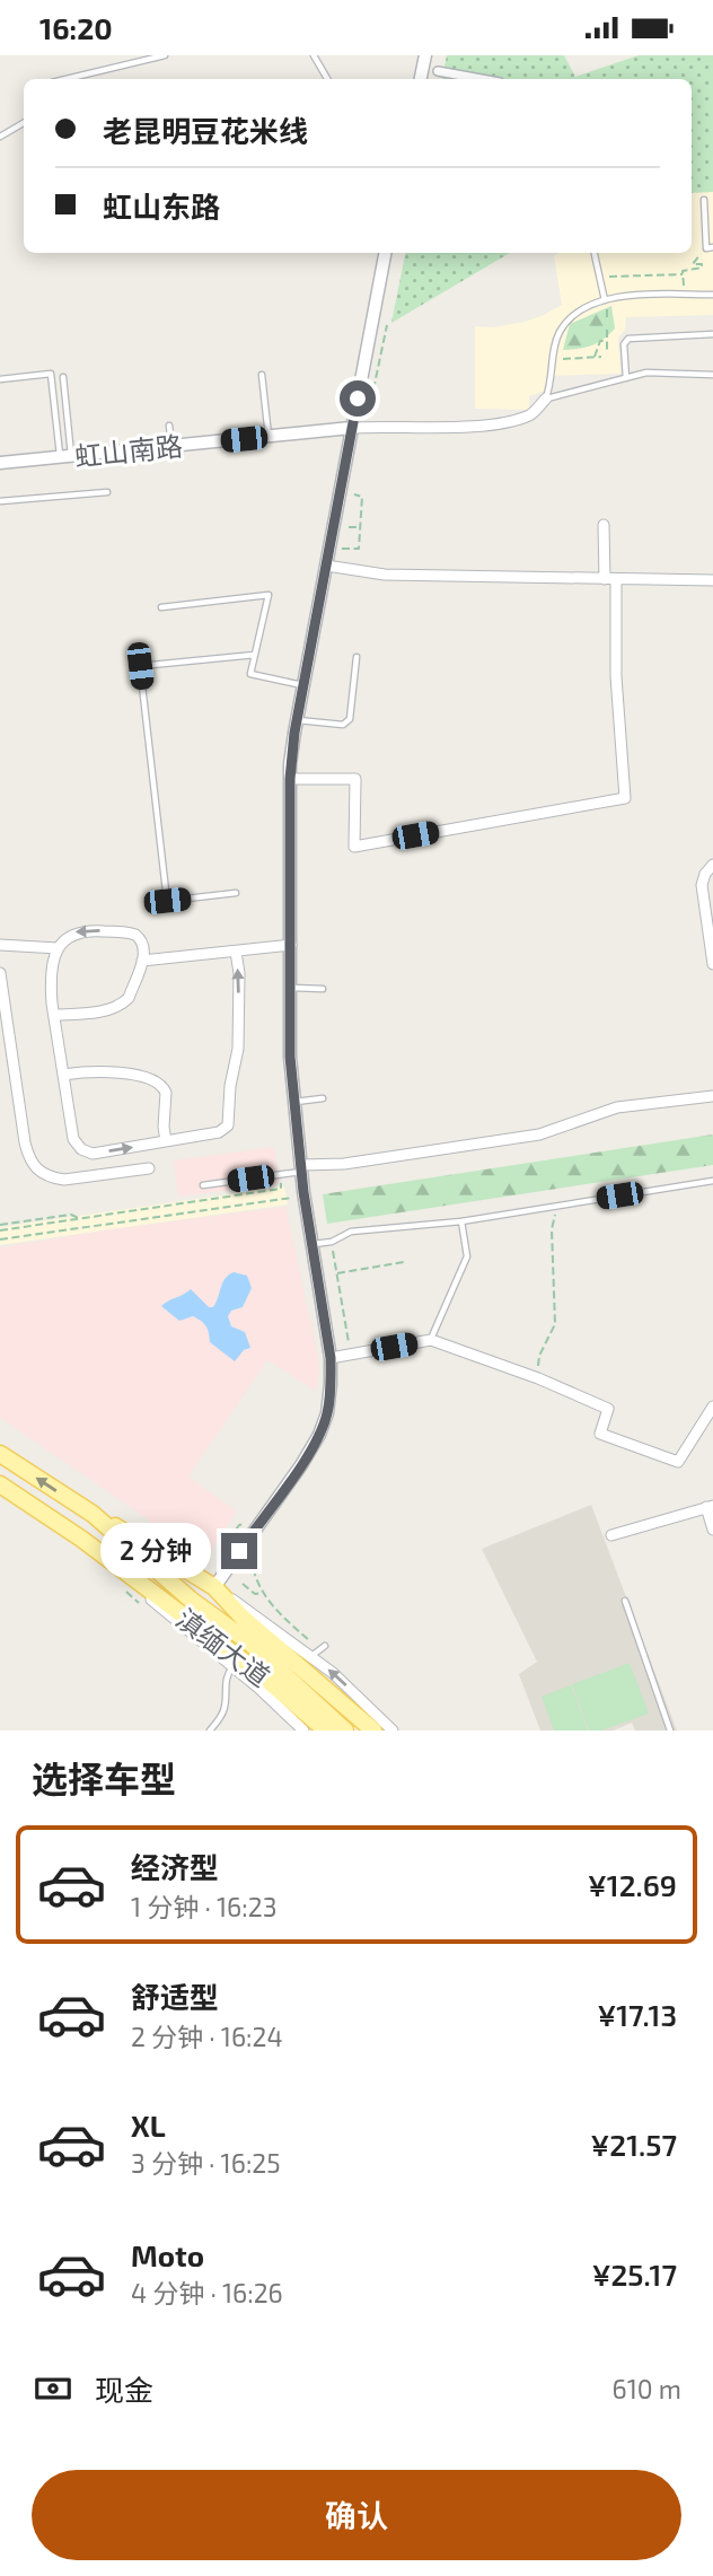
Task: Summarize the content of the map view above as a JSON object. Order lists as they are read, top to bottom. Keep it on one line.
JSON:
{"streets":{"main road":["滇缅大道"],"street":["虹山南路"]},"page":{"status":"16:20","banner":["老昆明豆花米线","虹山东路"],"bubble":"2 分钟","heading":"选择车型","list":[{"name":"经济型","note":"1 分钟 · 16:23","value":"¥12.69"},{"name":"舒适型","note":"2 分钟 · 16:24","value":"¥17.13"},{"name":"XL","note":"3 分钟 · 16:25","value":"¥21.57"},{"name":"Moto","note":"4 分钟 · 16:26","value":"¥25.17"}],"pay":["现金","610 m"],"buttons":"确认"}}
